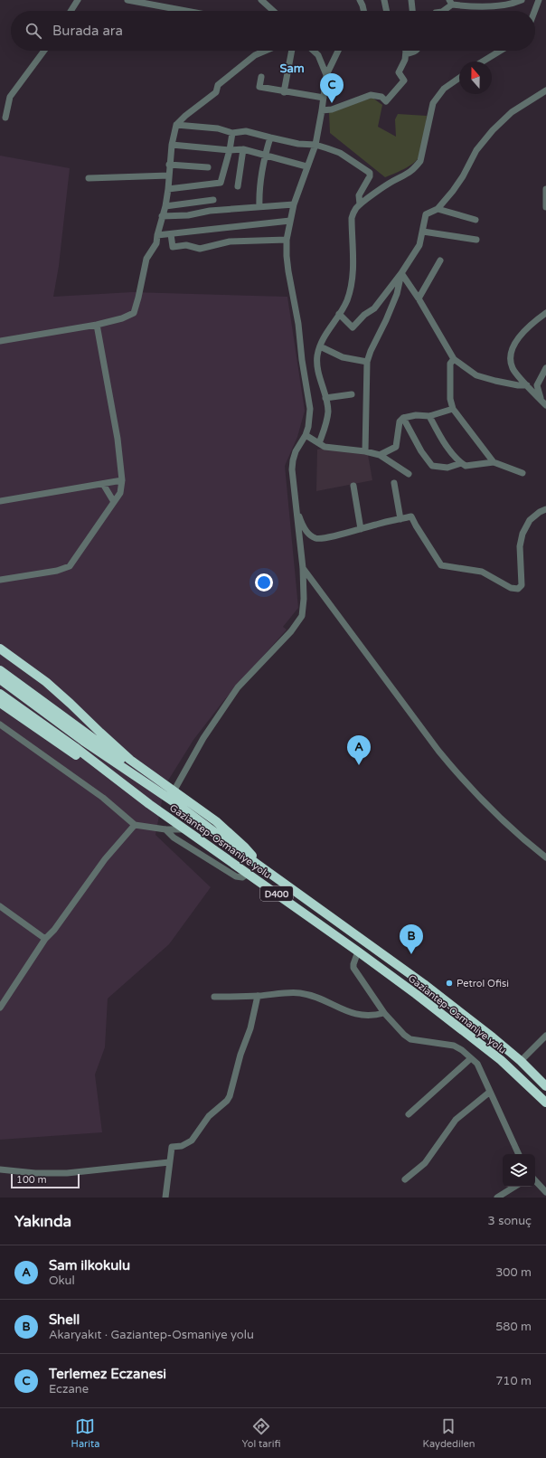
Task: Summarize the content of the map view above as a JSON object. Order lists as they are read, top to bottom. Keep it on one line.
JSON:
{"streets":{"highway":["Gaziantep-Osmaniye yolu","D400"]},"crossings":[["Gaziantep-Osmaniye yolu","D400"]],"districts":["Sam"],"places":["Petrol Ofisi"],"scale_bar":"100 m","north":"top","page":{"search":"Burada ara","pins":["C","A","B"],"scale":"100 m","heading":["Yakında","3 sonuç"],"list":[{"mark":"A","name":"Sam ilkokulu","note":"Okul","value":"300 m"},{"mark":"B","name":"Shell","note":"Akaryakıt · Gaziantep-Osmaniye yolu","value":"580 m"},{"mark":"C","name":"Terlemez Eczanesi","note":"Eczane","value":"710 m"}],"nav":["Harita","Yol tarifi","Kaydedilen"]}}
